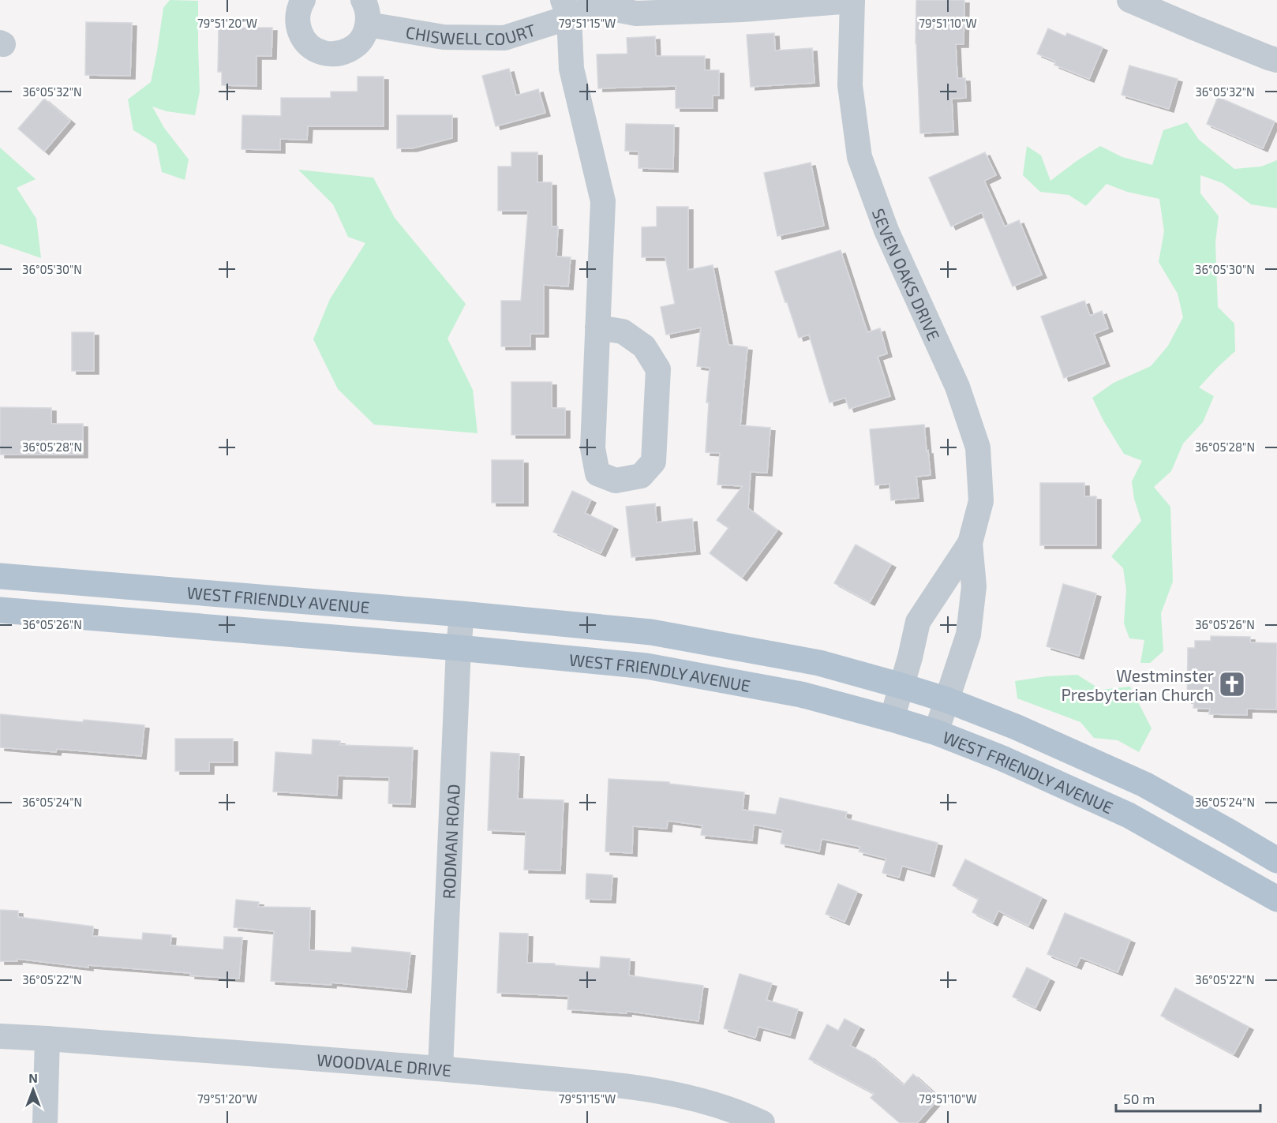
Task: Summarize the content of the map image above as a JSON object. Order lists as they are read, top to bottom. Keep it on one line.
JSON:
{"streets":{"main road":["WEST FRIENDLY AVENUE"],"street":["CHISWELL COURT","SEVEN OAKS DRIVE","RODMAN ROAD","WOODVALE DRIVE"]},"crossings":[["CHISWELL COURT","SEVEN OAKS DRIVE"],["SEVEN OAKS DRIVE","WEST FRIENDLY AVENUE"],["WEST FRIENDLY AVENUE","RODMAN ROAD"],["RODMAN ROAD","WOODVALE DRIVE"]],"places":{"church":["Westminster Presbyterian Church"]},"scale_bar":"50 m","north":"top","coordinates":["79°51'20\"W","79°51'15\"W","79°51'10\"W","36°05'32\"N","36°05'30\"N","36°05'28\"N","36°05'26\"N","36°05'24\"N","36°05'22\"N"]}
